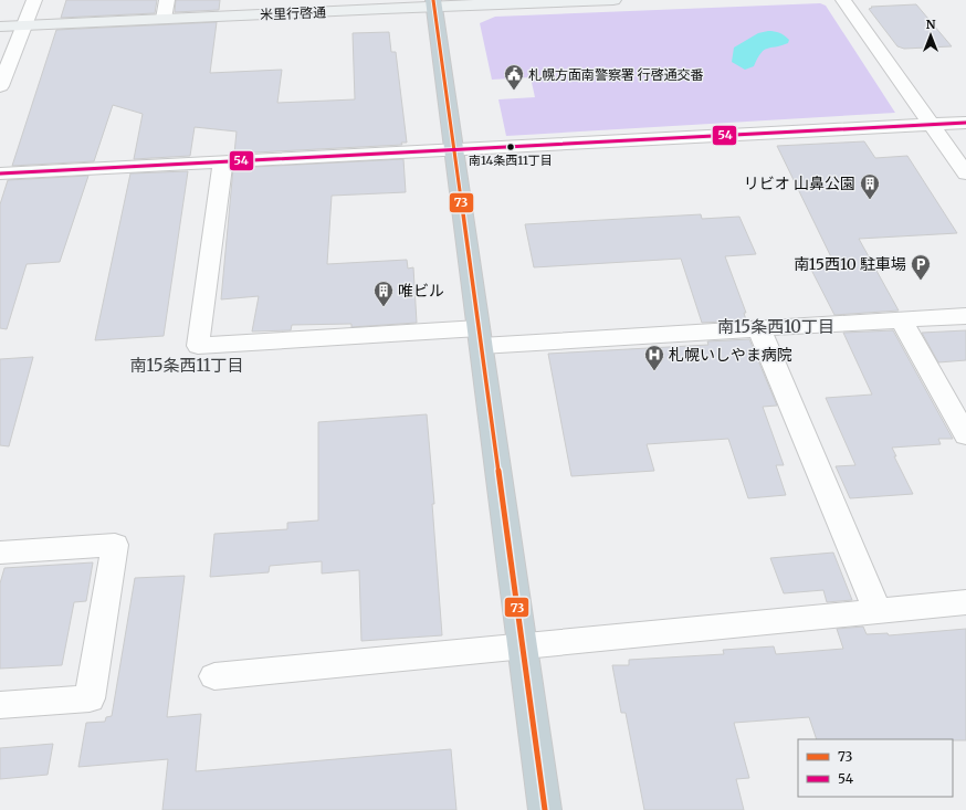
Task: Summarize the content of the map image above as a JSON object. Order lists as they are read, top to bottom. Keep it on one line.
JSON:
{"streets":{"street":["米里行啓通"]},"districts":["南15条西10丁目","南15条西11丁目"],"places":{"public building":["札幌方面南警察署 行啓通交番"],"other":["南14条西11丁目"],"building":["リビオ 山鼻公園","唯ビル"],"parking":["南15西10 駐車場"],"hospital":["札幌いしやま病院"]},"lines":["transit line 73","transit line 54"],"legend":["73","54"],"north":"top"}
